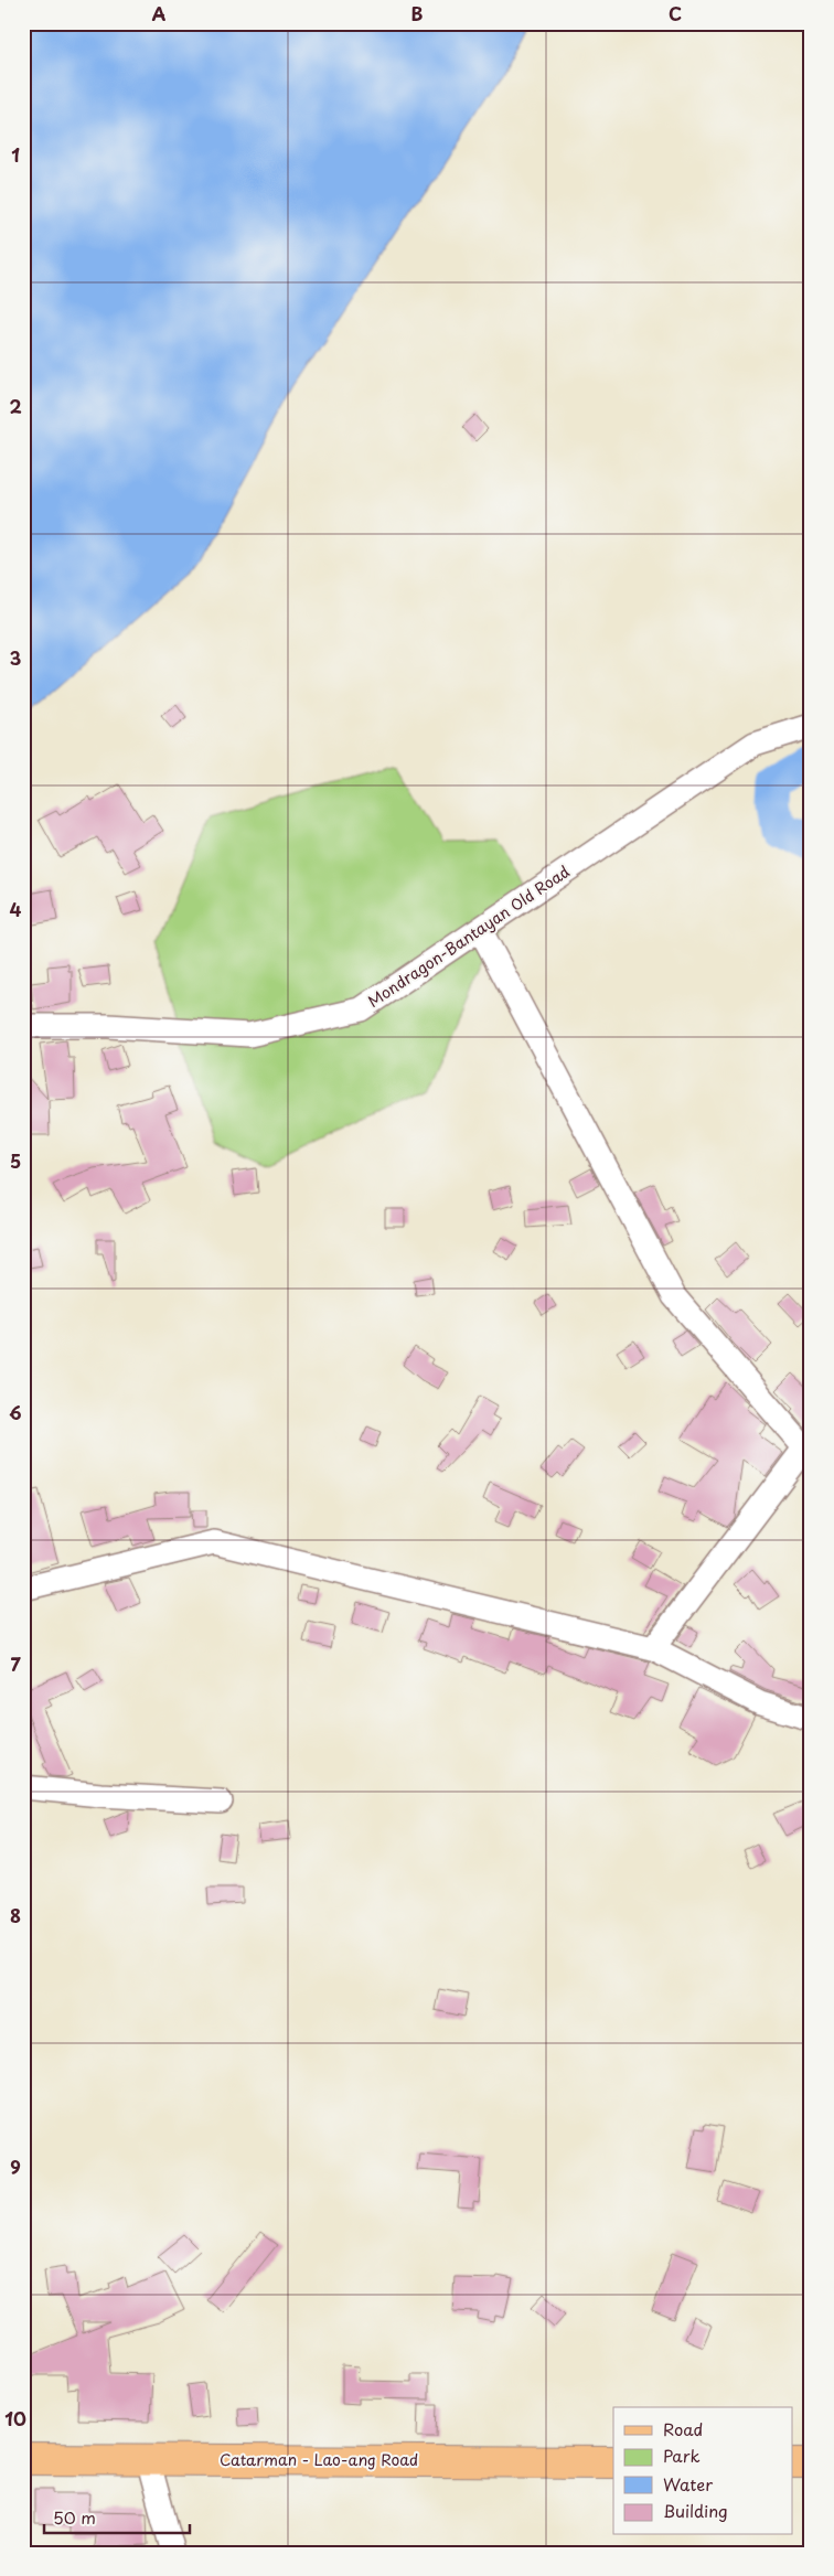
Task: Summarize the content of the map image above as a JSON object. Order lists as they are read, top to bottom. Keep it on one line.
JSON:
{"streets":{"main road":["Catarman - Lao-ang Road"],"street":["Mondragon-Bantayan Old Road"]},"legend":["Road","Park","Water","Building"],"scale_bar":"50 m","grid":{"columns":["A","B","C"],"rows":["1","2","3","4","5","6","7","8","9","10"]}}
